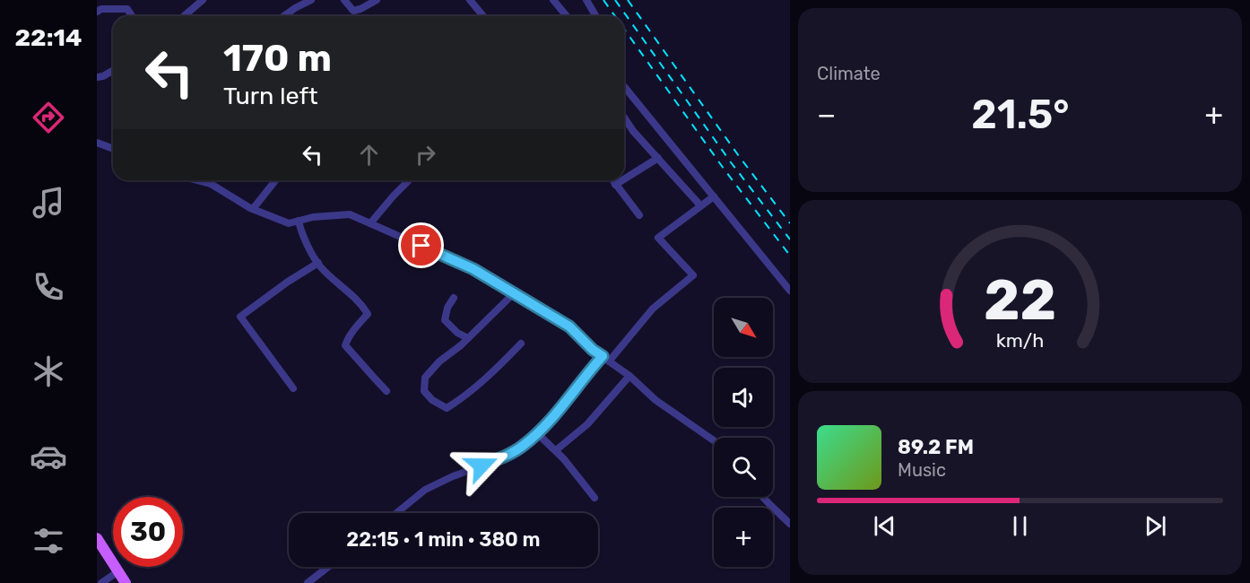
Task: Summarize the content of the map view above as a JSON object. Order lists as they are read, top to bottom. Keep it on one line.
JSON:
{"north":"bottom right","page":{"tabs":"22:14","tile":"Climate","turn":["170 m","Turn left"],"heat":["−","21.5°","+"],"map_buttons":"+","song":["89.2 FM","Music"],"limit":"30","trip":"22:15 · 1 min · 380 m","gauge":["22","km/h"]}}
